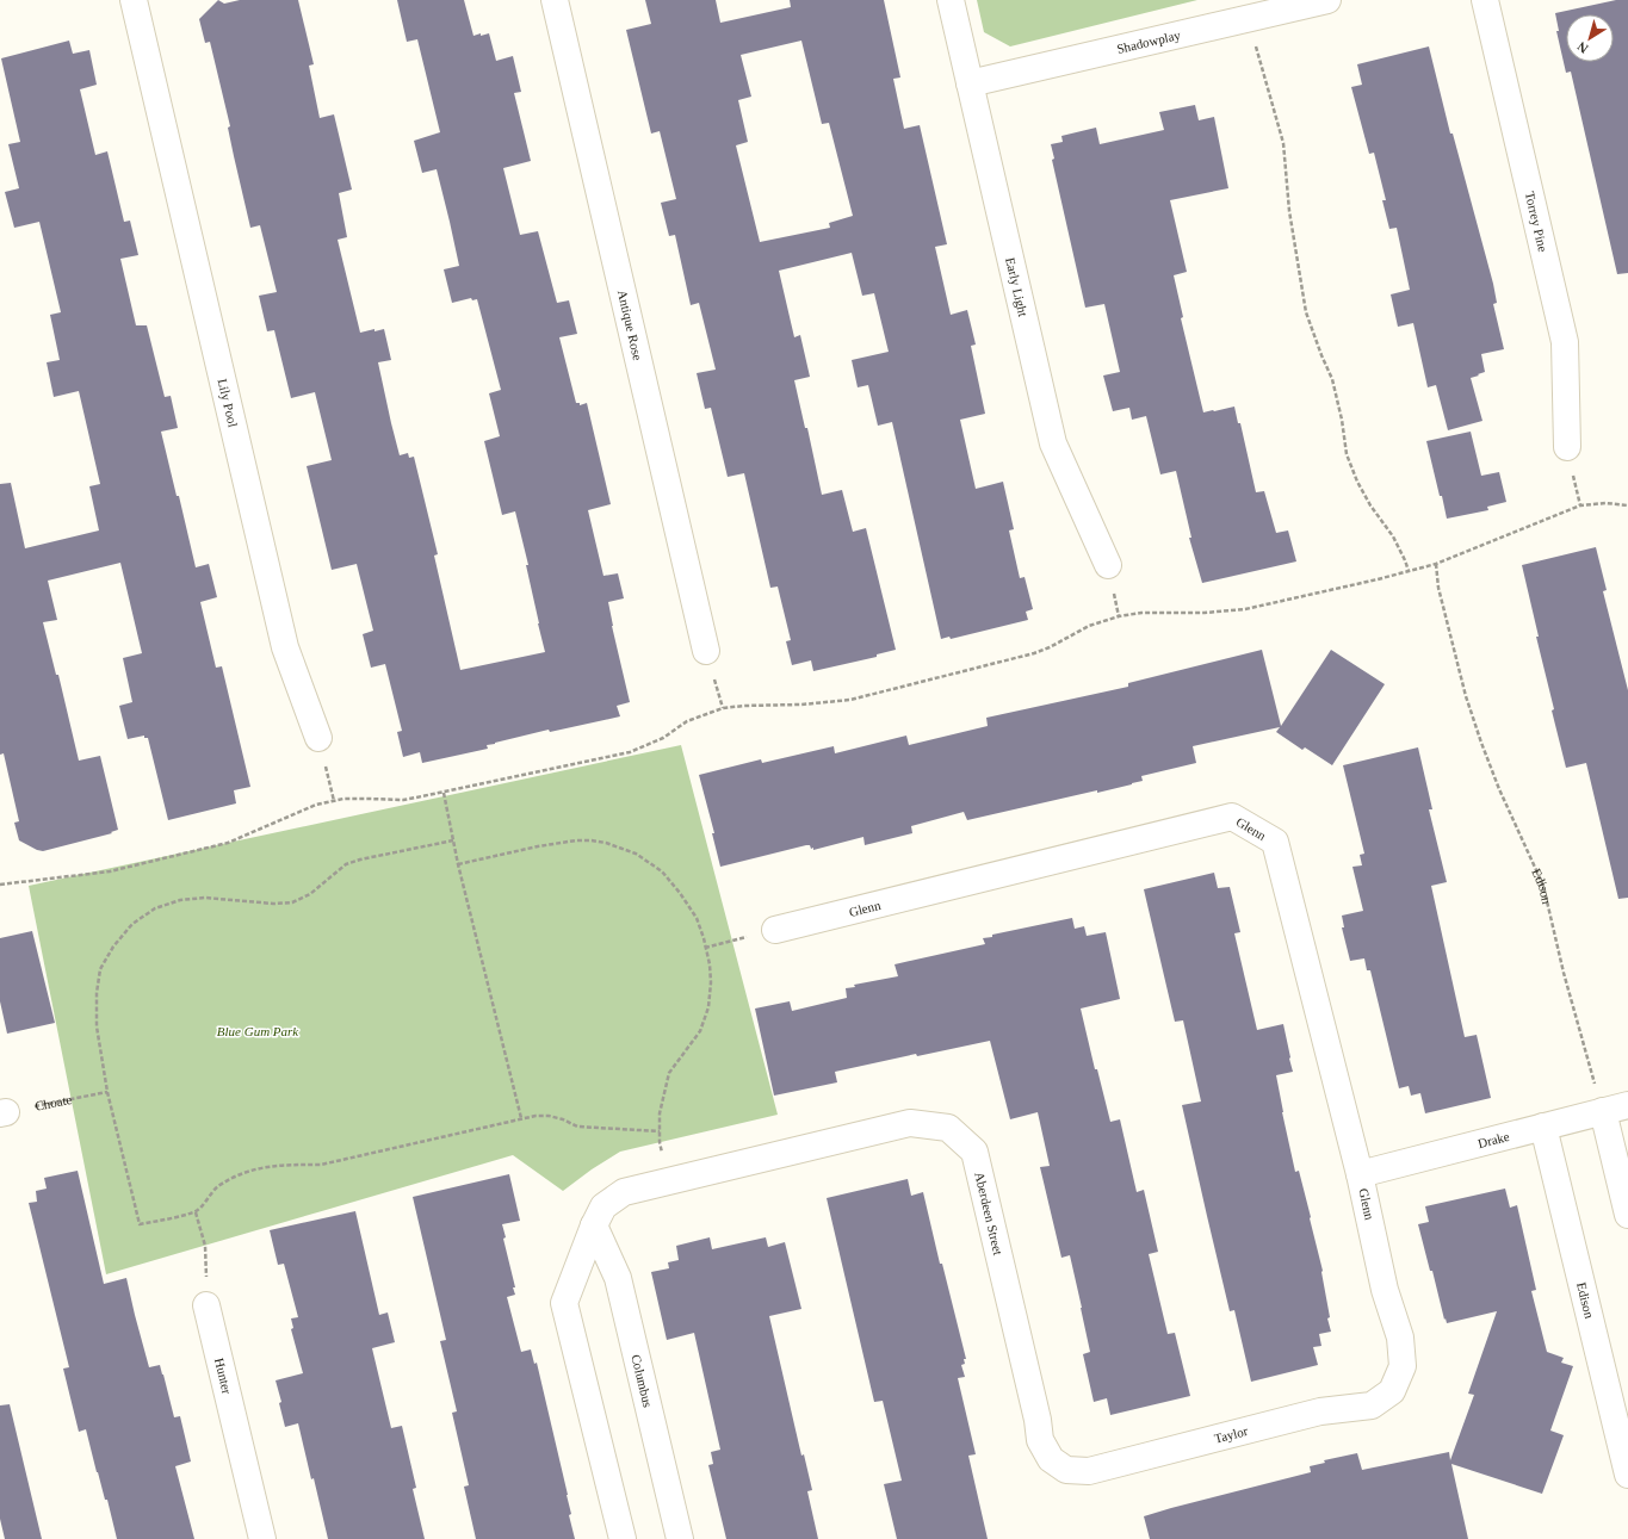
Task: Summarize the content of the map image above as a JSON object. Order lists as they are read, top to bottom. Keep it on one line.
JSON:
{"streets":{"street":["Shadowplay","Torrey Pine","Early Light","Antique Rose","Lily Pool","Glenn","Edison","Drake","Aberdeen Street","Hunter","Columbus","Taylor"],"path":["Choate"]},"crossings":[["Shadowplay","Early Light"],["Glenn","Drake"],["Glenn","Taylor"],["Edison","Drake"],["Aberdeen Street","Taylor"]],"parks":["Blue Gum Park"],"north":"bottom left"}
